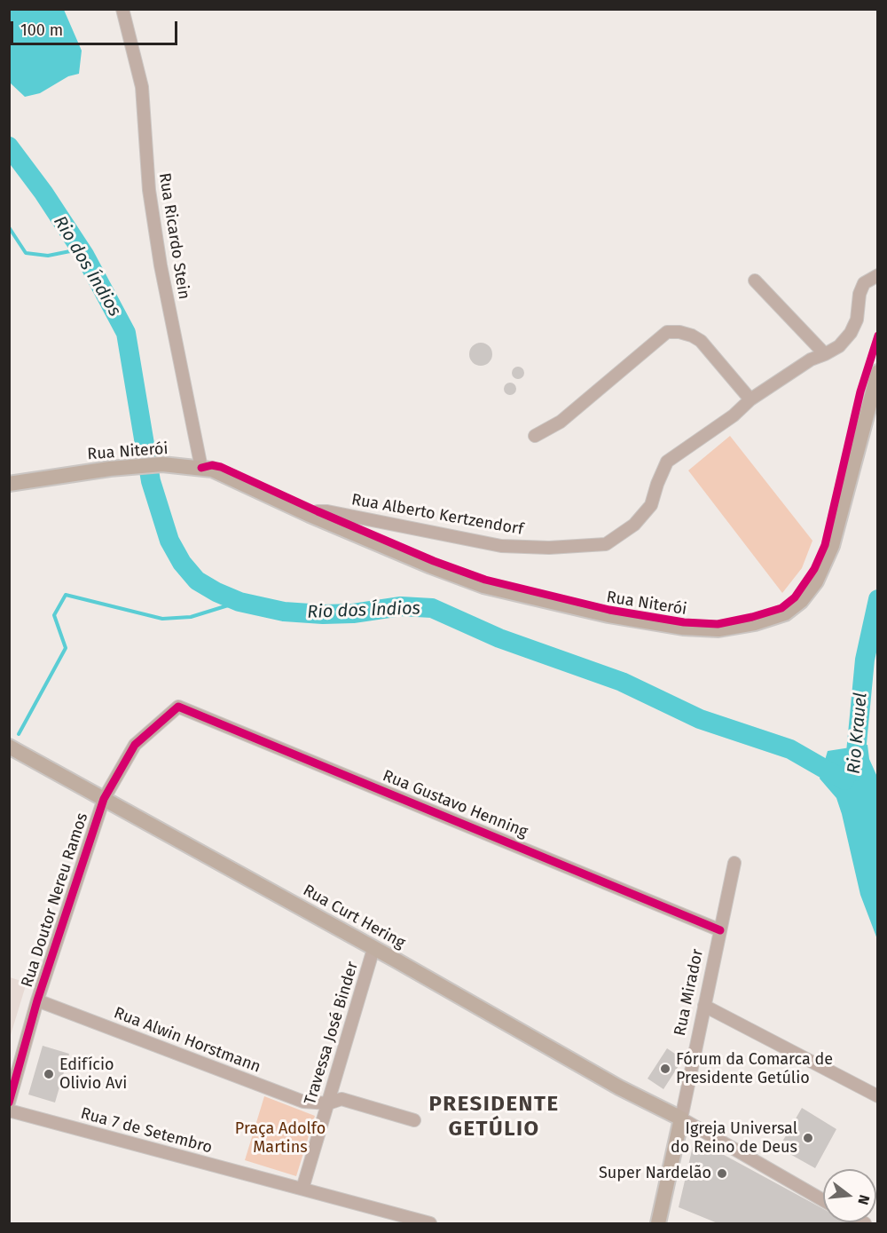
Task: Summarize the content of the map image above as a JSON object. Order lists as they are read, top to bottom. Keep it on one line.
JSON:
{"streets":{"main road":["Rua Niterói","Rua Curt Hering","Rua Mirador"],"street":["Rua Ricardo Stein","Rua Alberto Kertzendorf","Rua Gustavo Henning","Rua Doutor Nereu Ramos","Travessa José Binder","Rua Alwin Horstmann","Rua 7 de Setembro"]},"crossings":[["Rua Ricardo Stein","Rua Niterói"],["Rua Niterói","Rua Alberto Kertzendorf"],["Rua Gustavo Henning","Rua Doutor Nereu Ramos"],["Rua Gustavo Henning","Rua Mirador"],["Rua Doutor Nereu Ramos","Rua Curt Hering"],["Rua Doutor Nereu Ramos","Rua Alwin Horstmann"],["Rua Curt Hering","Rua Mirador"],["Rua Curt Hering","Travessa José Binder"],["Travessa José Binder","Rua Alwin Horstmann"],["Travessa José Binder","Rua 7 de Setembro"]],"districts":["PRESIDENTE GETÚLIO"],"water":["Rio dos Índios","Rio Krauel"],"parks":["Praça Adolfo Martins"],"places":["Fórum da Comarca de Presidente Getúlio","Edifício Olivio Avi","Igreja Universal do Reino de Deus","Super Nardelão"],"scale_bar":"100 m","north":"right"}
